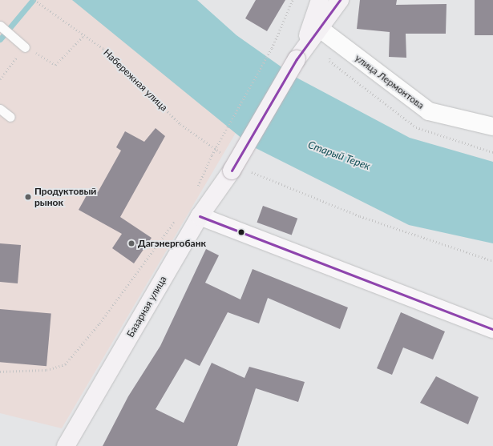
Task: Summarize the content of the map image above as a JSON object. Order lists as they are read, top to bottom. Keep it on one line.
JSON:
{"streets":{"main road":["Базарная улица"],"street":["улица Лермонтова"],"path":["Набережная улица"]},"crossings":[["улица Лермонтова","Базарная улица"]],"water":["Старый Терек"],"places":["Продуктовый рынок","Дагэнергобанк"]}
